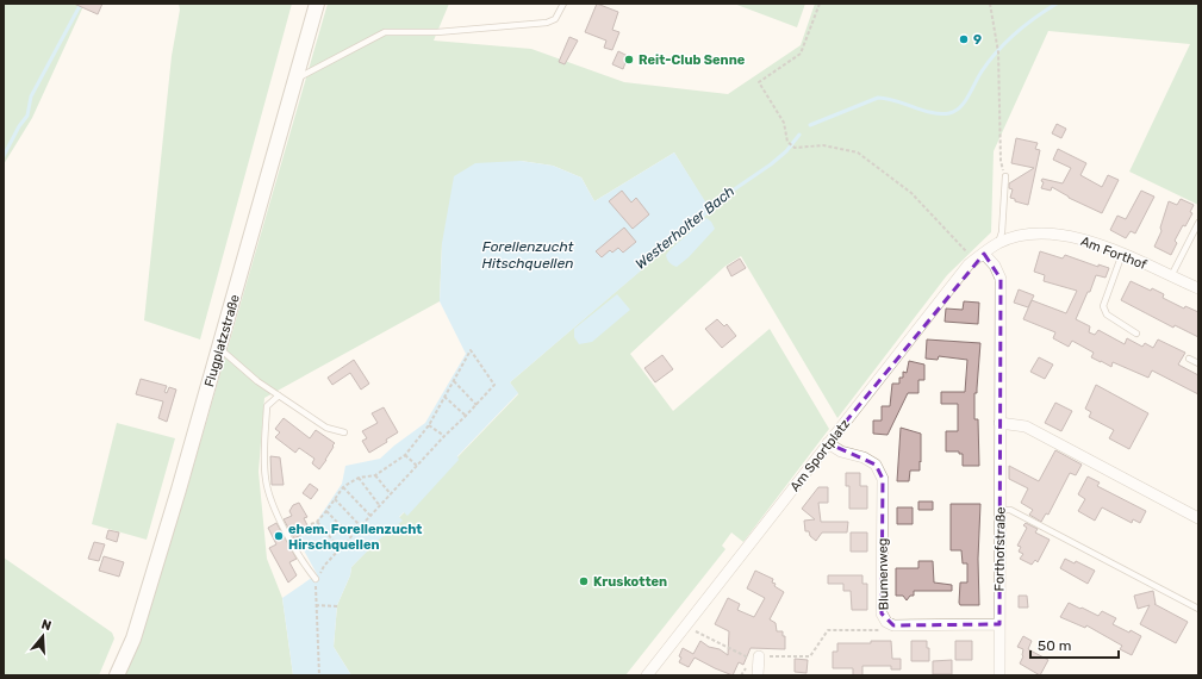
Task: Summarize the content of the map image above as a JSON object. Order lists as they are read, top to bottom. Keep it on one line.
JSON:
{"streets":{"street":["Am Forthof","Flugplatzstraße","Am Sportplatz","Forthofstraße","Blumenweg"]},"crossings":[["Am Forthof","Am Sportplatz"],["Am Sportplatz","Forthofstraße"],["Am Sportplatz","Blumenweg"],["Forthofstraße","Blumenweg"]],"water":["Westerholter Bach","Forellenzucht Hitschquellen"],"places":["9","Reit-Club Senne","ehem. Forellenzucht Hirschquellen","Kruskotten"],"scale_bar":"50 m","north":"top"}
